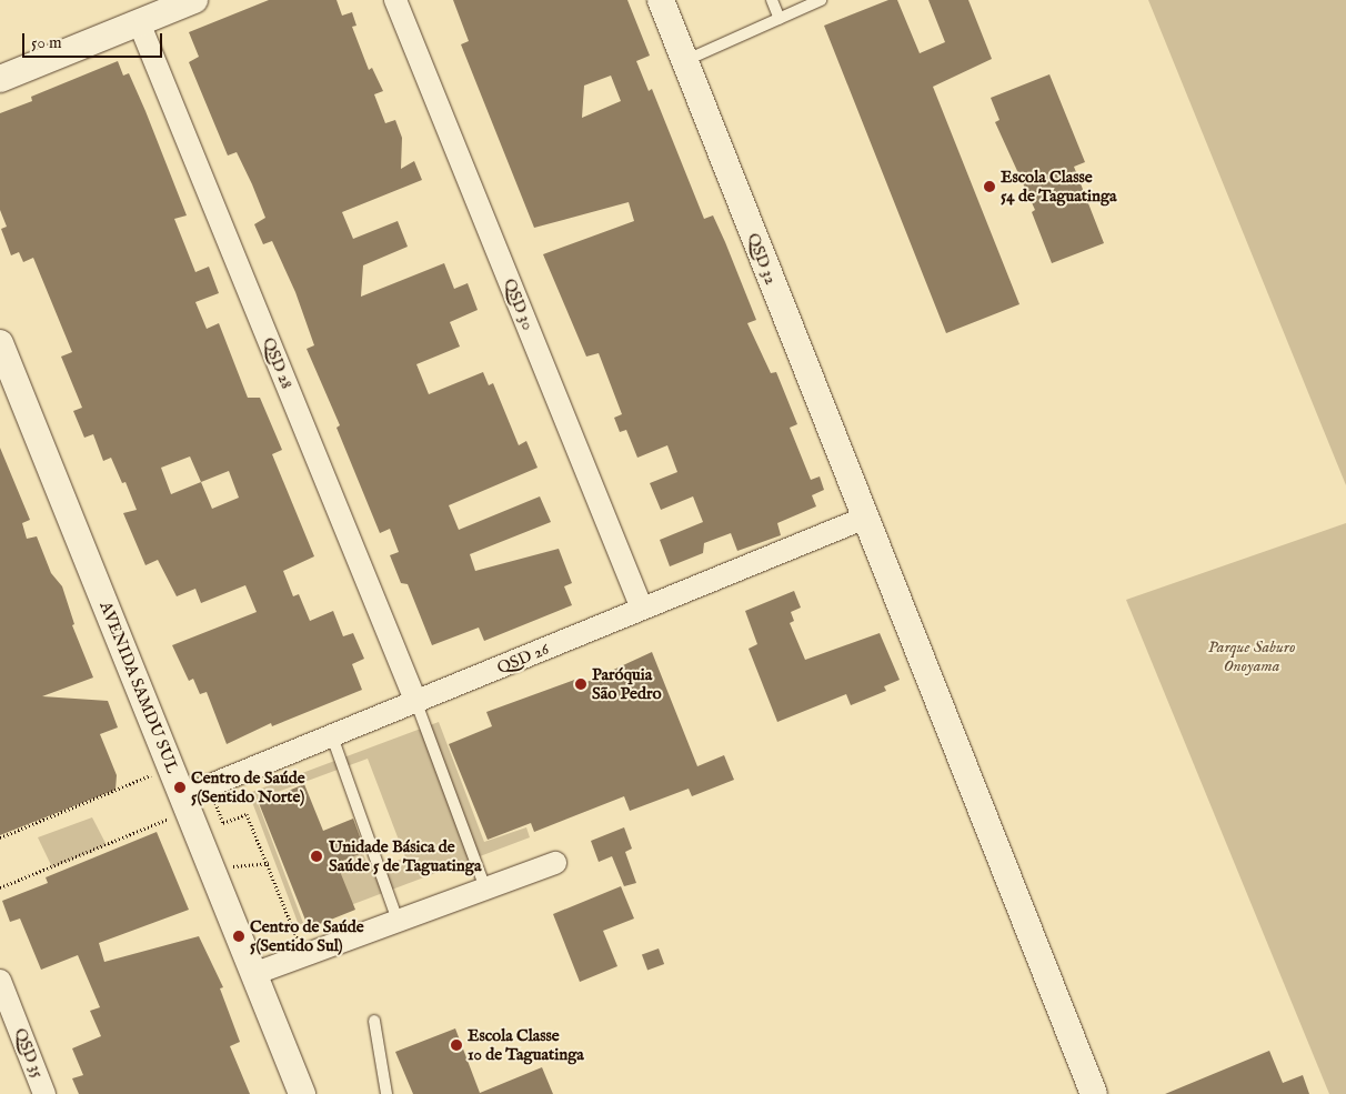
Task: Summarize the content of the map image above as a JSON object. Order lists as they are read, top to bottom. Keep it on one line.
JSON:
{"streets":{"street":["QSD 32","QSD 30","QSD 28","QSD 26","AVENIDA SAMDU SUL","QSD 35"]},"crossings":[["QSD 32","QSD 26"],["QSD 30","QSD 26"],["QSD 28","QSD 26"],["QSD 26","AVENIDA SAMDU SUL"]],"parks":["Parque Saburo Onoyama"],"places":["Escola Classe 54 de Taguatinga","Paróquia São Pedro","Centro de Saúde 5(Sentido Norte)","Unidade Básica de Saúde 5 de Taguatinga","Centro de Saúde 5(Sentido Sul)","Escola Classe 10 de Taguatinga"],"scale_bar":"50 m"}
